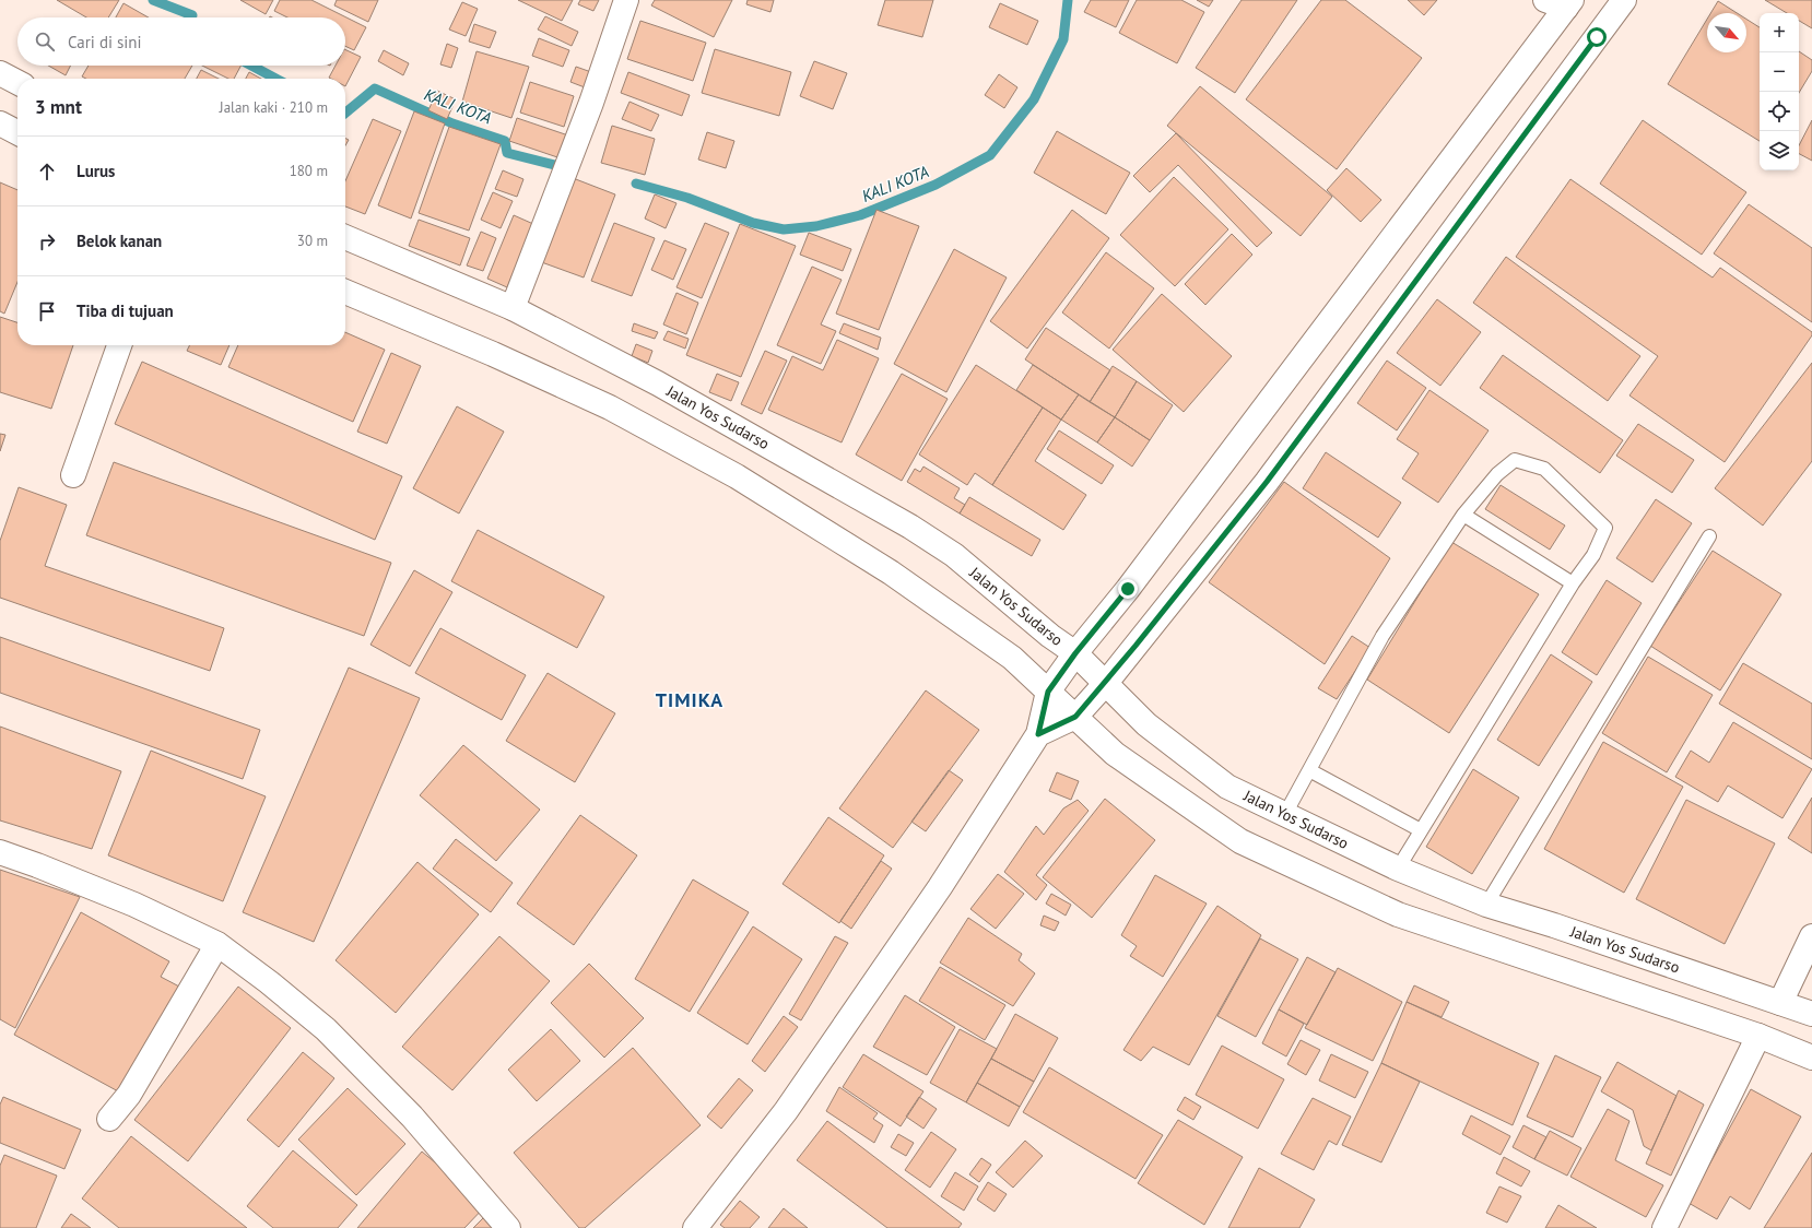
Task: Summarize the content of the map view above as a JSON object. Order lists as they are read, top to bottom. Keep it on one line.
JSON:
{"streets":{"main road":["Jalan Yos Sudarso"]},"districts":["TIMIKA"],"water":["KALI KOTA"],"north":"bottom right","page":{"map_buttons":["+","−"],"search":"Cari di sini","heading":["3 mnt","Jalan kaki · 210 m"],"list":[["Lurus","180 m"],["Belok kanan","30 m"],"Tiba di tujuan"]}}
